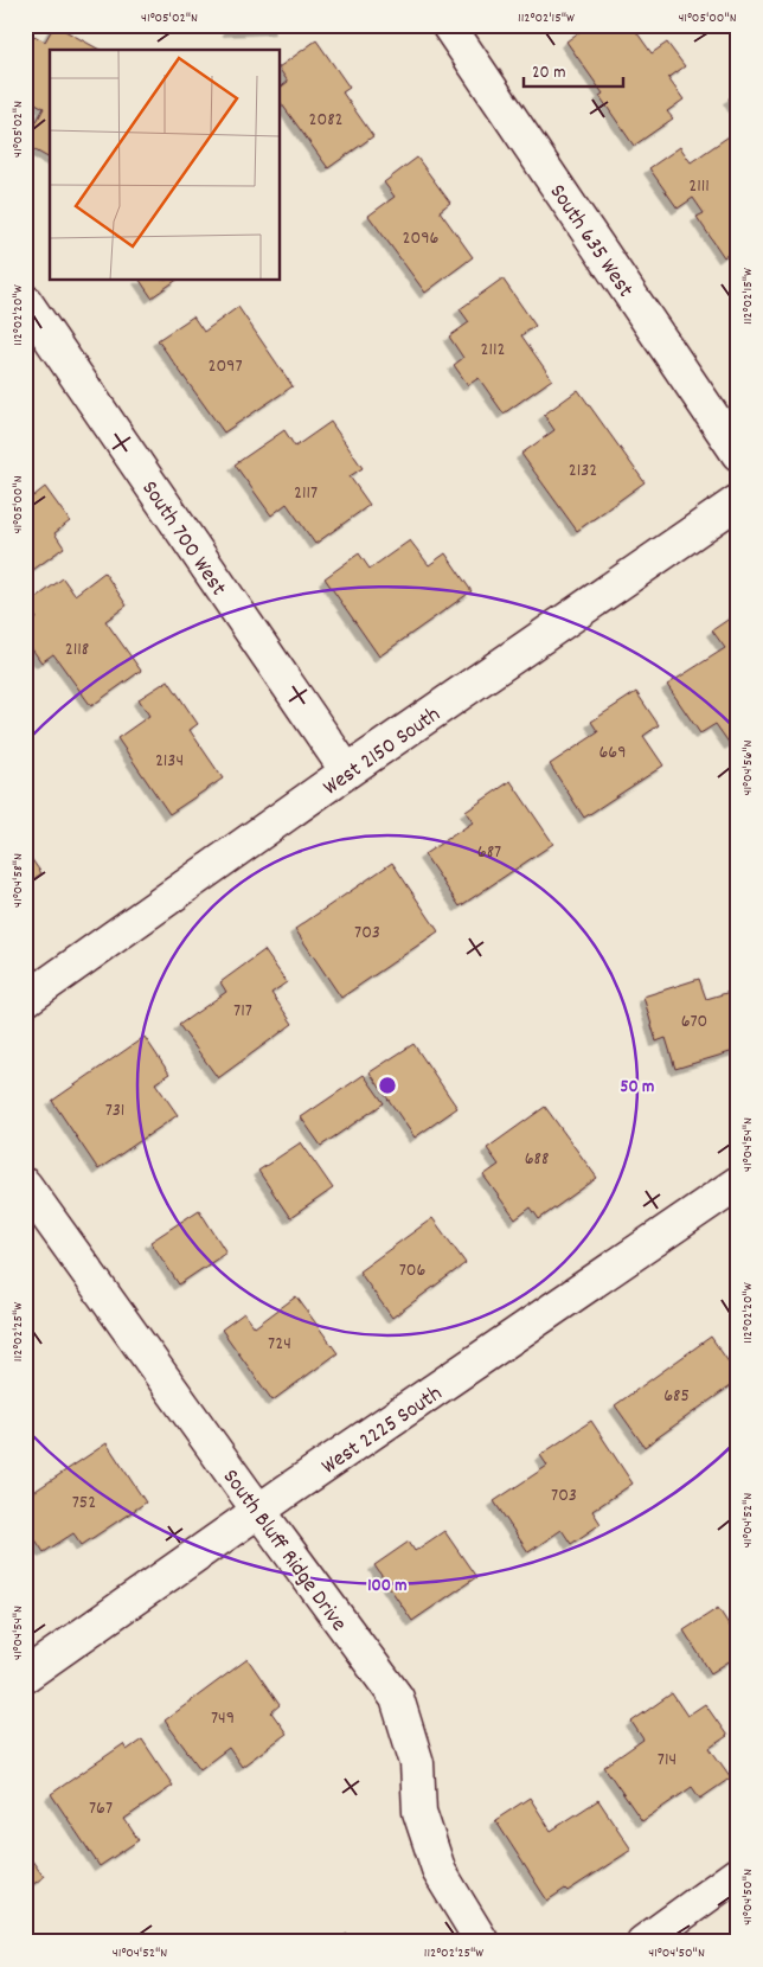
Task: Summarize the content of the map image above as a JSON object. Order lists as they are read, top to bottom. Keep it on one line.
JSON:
{"streets":{"street":["South 635 West","South 700 West","West 2150 South","West 2225 South","South Bluff Ridge Drive"]},"crossings":[["South 700 West","West 2150 South"],["West 2225 South","South Bluff Ridge Drive"]],"house_numbers":["2082","2111","2096","2112","2097","2132","2117","2118","669","2134","687","703","717","670","731","688","706","724","685","703","752","749","714","767"],"scale_bar":"20 m","coordinates":["41°05'02\"N","112°02'15\"W","41°05'00\"N","112°02'20\"W","41°04'56\"N","41°04'58\"N","41°04'54\"N","112°02'25\"W","41°04'52\"N","41°04'50\"N"],"rings":["50 m","100 m"]}
